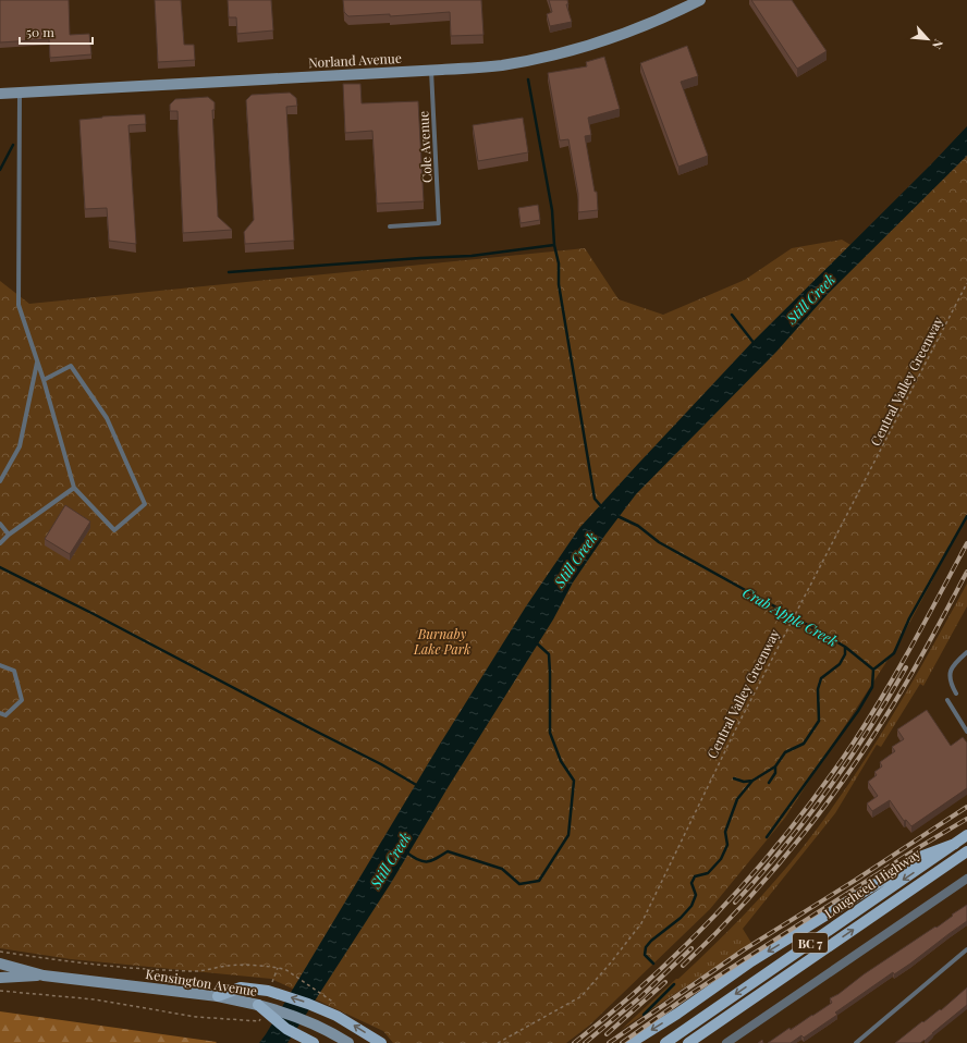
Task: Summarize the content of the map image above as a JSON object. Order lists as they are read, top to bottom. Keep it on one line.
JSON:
{"streets":{"main road":["Lougheed Highway","BC 7"],"street":["Norland Avenue","Kensington Avenue"],"lane":["Cole Avenue"],"path":["Central Valley Greenway"]},"crossings":[["Norland Avenue","Cole Avenue"]],"water":["Still Creek","Crab Apple Creek"],"parks":["Burnaby Lake Park"],"scale_bar":"50 m","north":"bottom right"}
